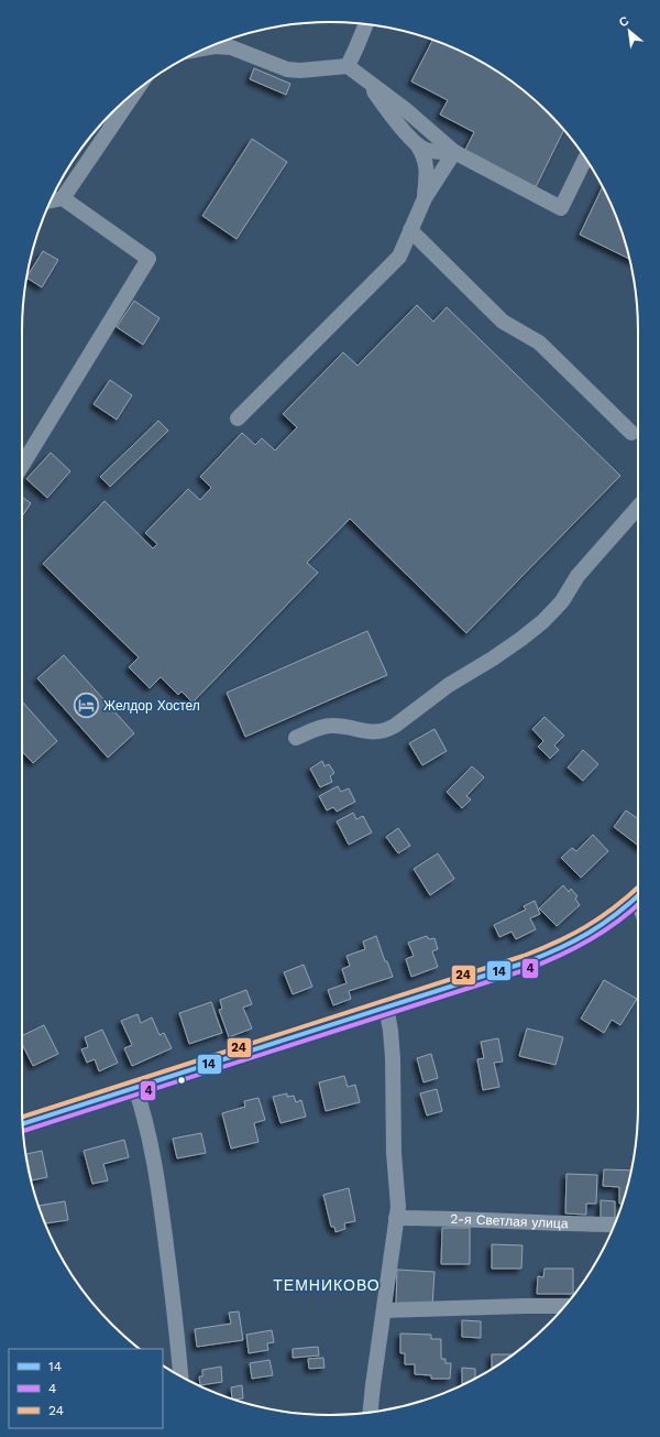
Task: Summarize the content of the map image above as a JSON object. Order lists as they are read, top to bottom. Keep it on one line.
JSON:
{"streets":{"street":["2-я Светлая улица"]},"districts":["ТЕМНИКОВО"],"places":{"hotel":["Желдор Хостел"]},"lines":["transit line 24","transit line 14","transit line 4"],"legend":["14","4","24"],"north":"top left"}
